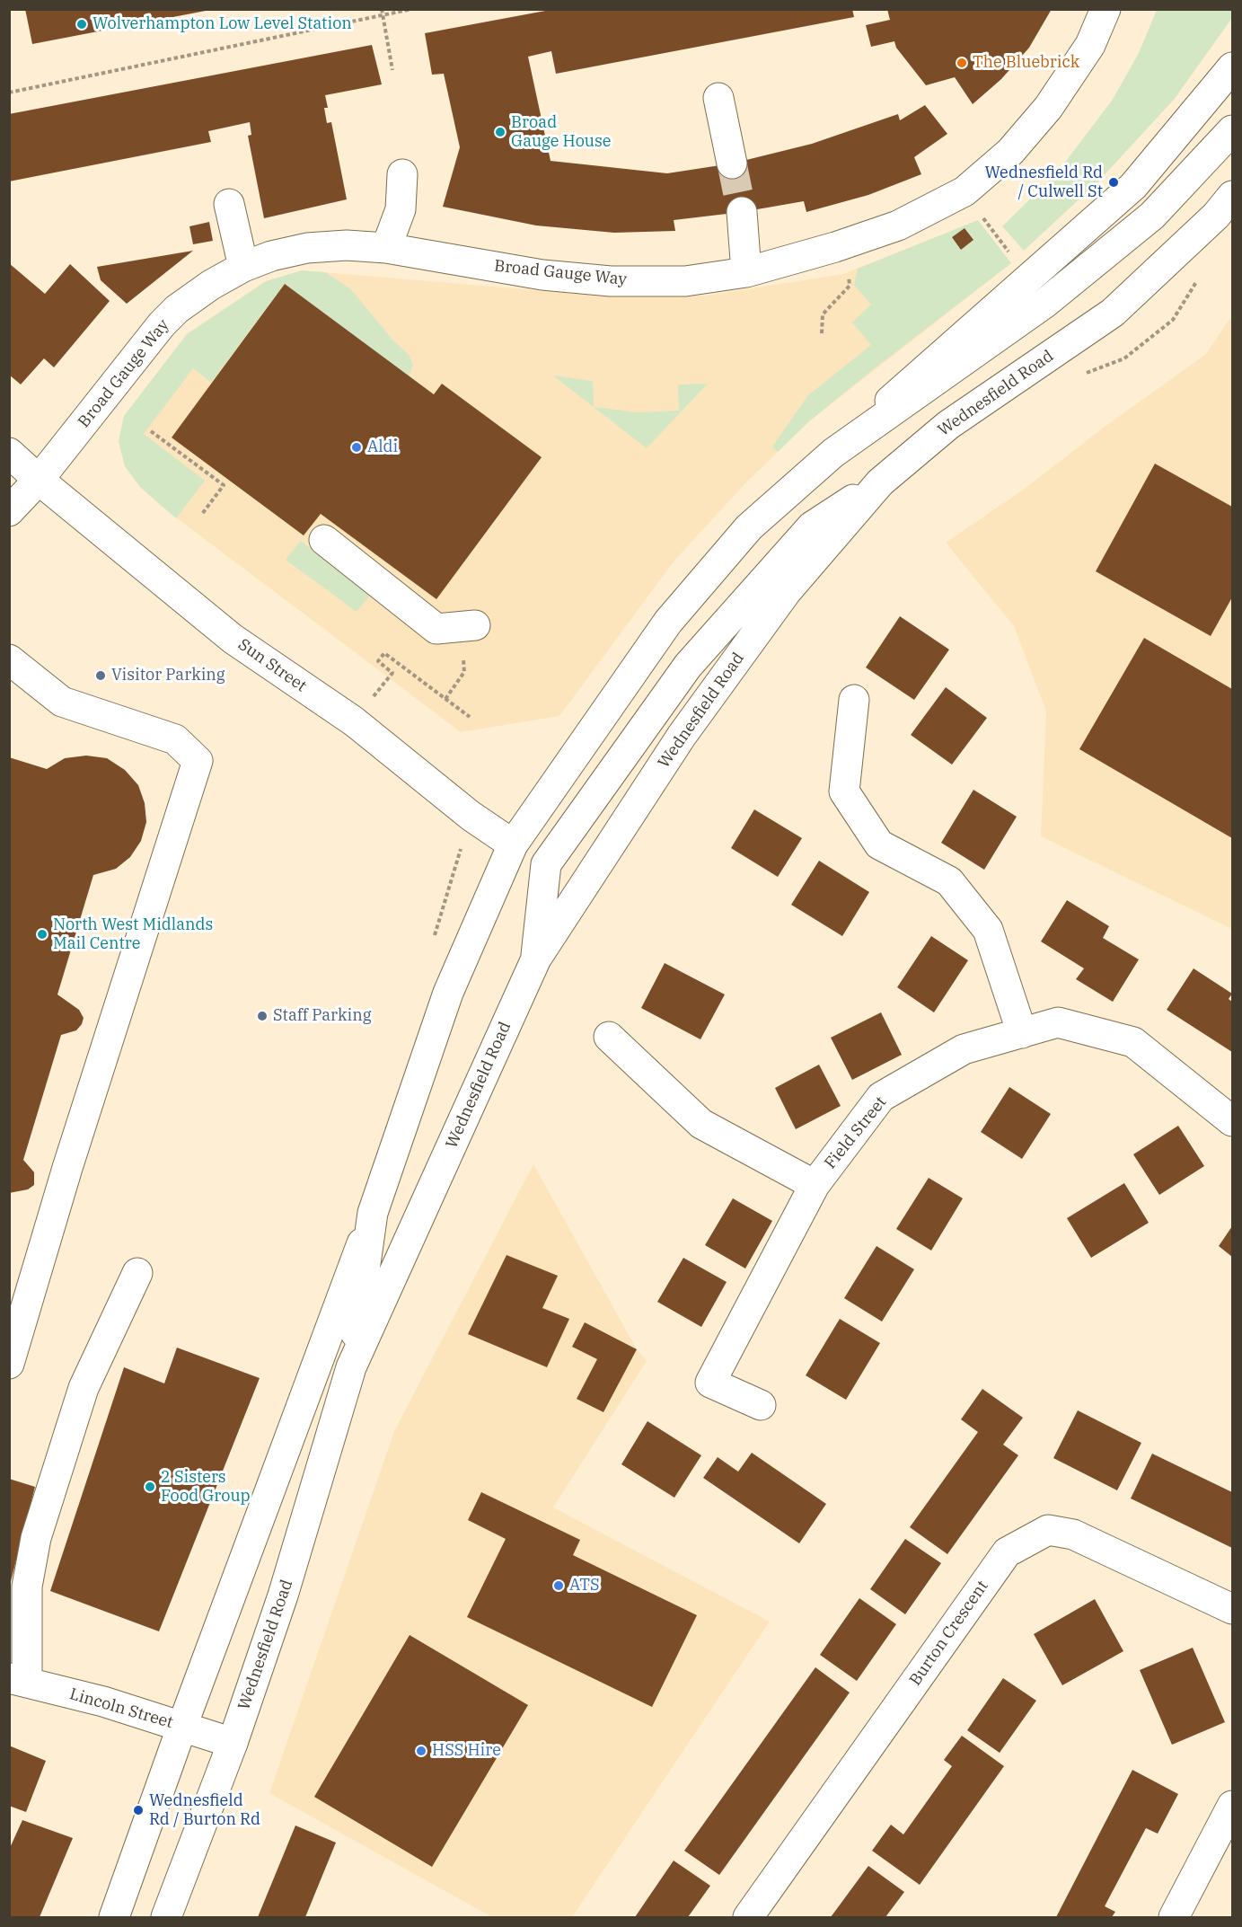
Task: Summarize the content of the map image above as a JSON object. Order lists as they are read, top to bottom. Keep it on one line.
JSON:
{"streets":{"main road":["Broad Gauge Way","Wednesfield Road","Sun Street","Field Street","Burton Crescent","Lincoln Street"]},"crossings":[["Broad Gauge Way","Sun Street"],["Wednesfield Road","Sun Street"],["Wednesfield Road","Lincoln Street"]],"places":["Wolverhampton Low Level Station","The Bluebrick","Broad Gauge House","Wednesfield Rd / Culwell St","Aldi","Visitor Parking","North West Midlands Mail Centre","Staff Parking","2 Sisters Food Group","ATS","HSS Hire","Wednesfield Rd / Burton Rd"]}
